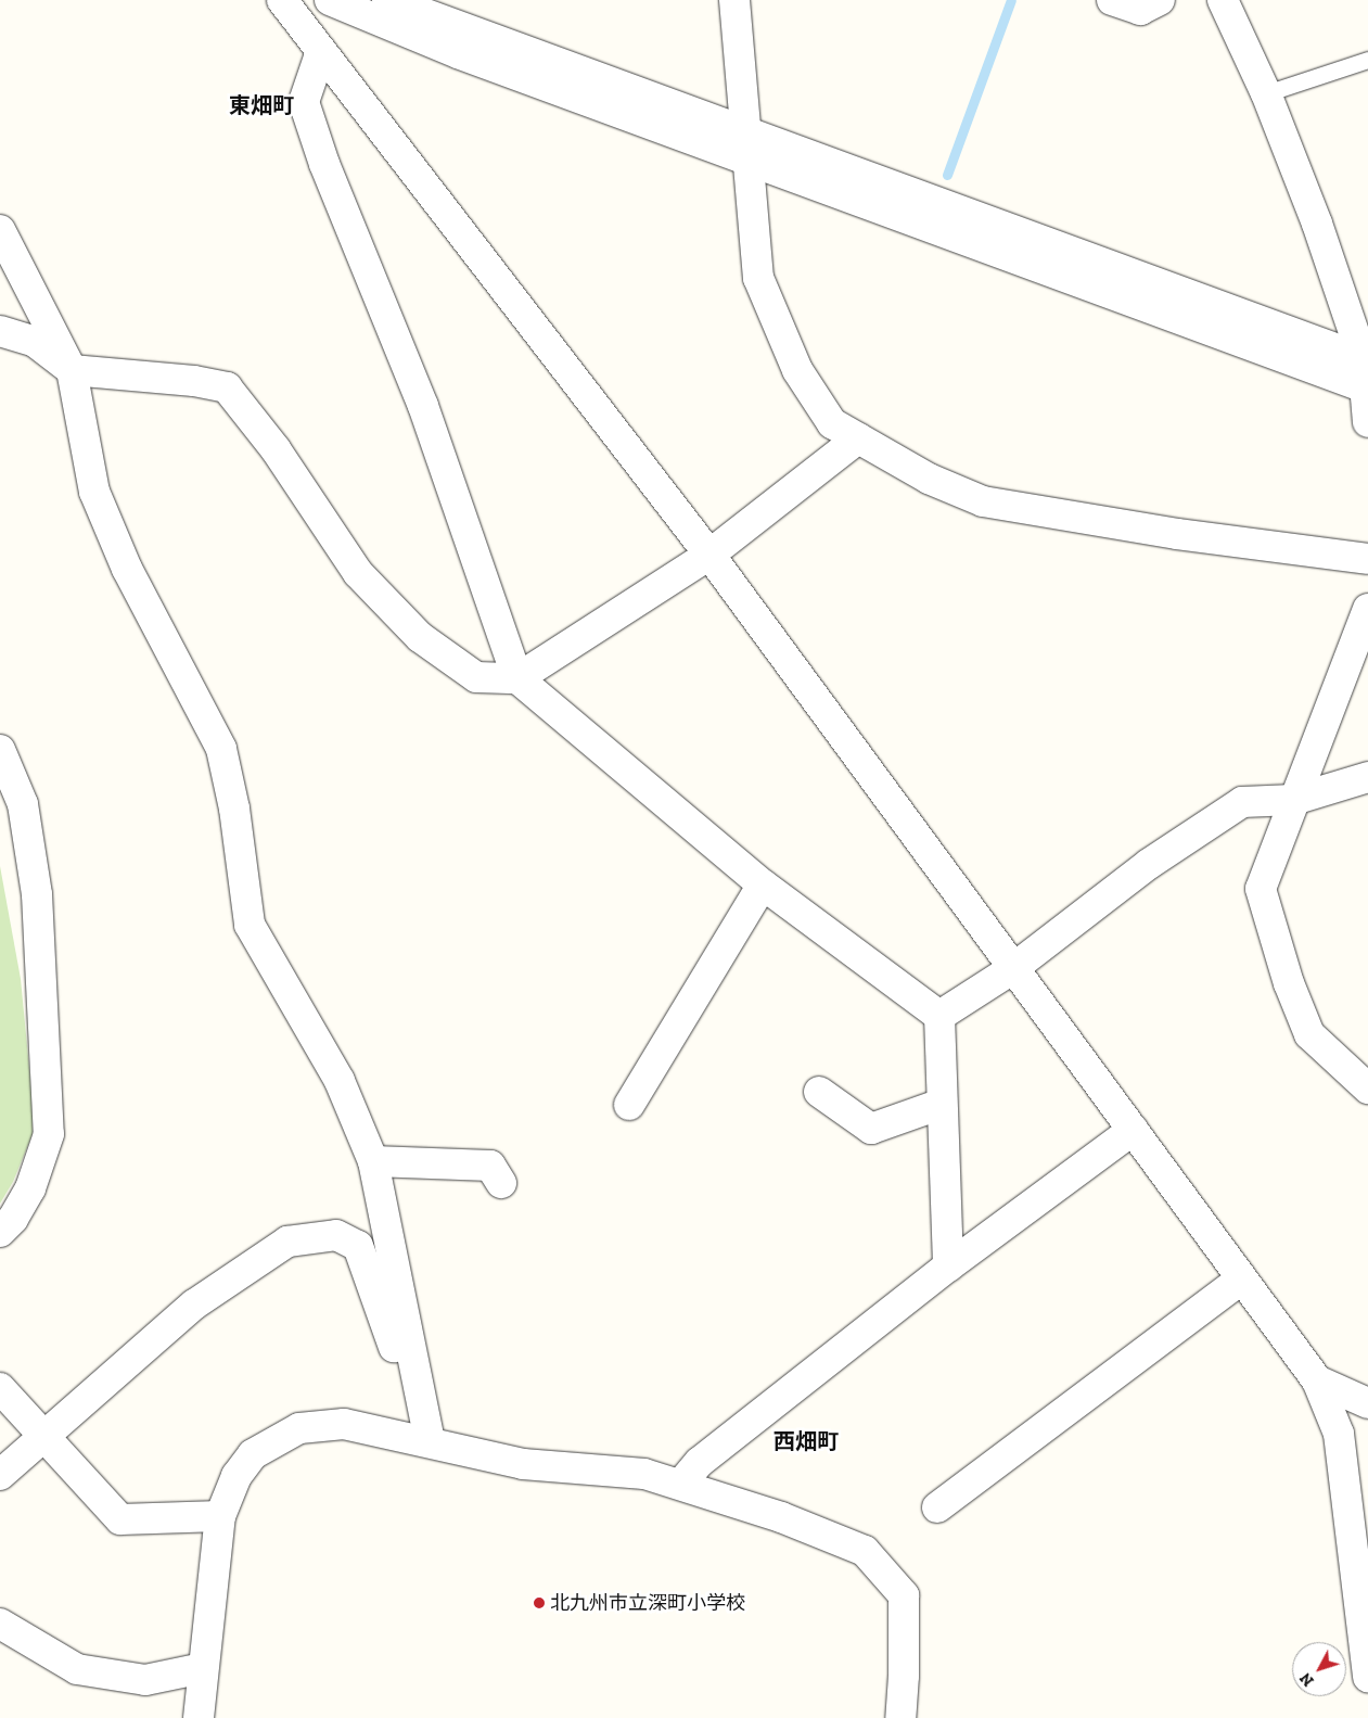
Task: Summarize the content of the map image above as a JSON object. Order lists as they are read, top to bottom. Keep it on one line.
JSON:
{"districts":["東畑町","西畑町"],"places":["北九州市立深町小学校"],"north":"bottom left"}
